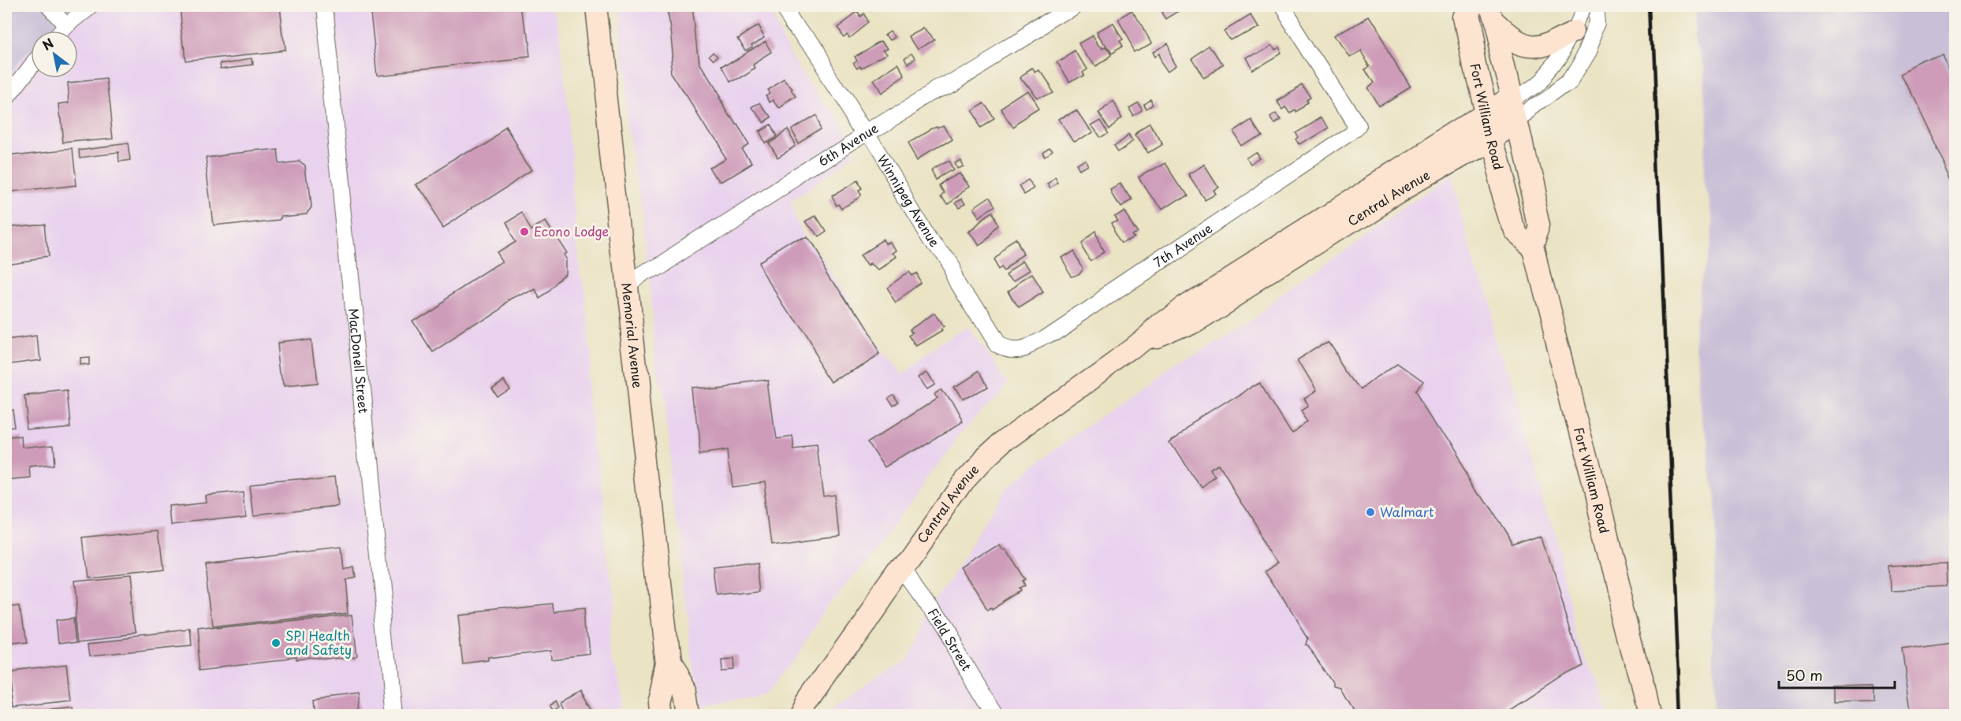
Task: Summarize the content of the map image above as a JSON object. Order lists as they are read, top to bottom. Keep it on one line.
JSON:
{"streets":{"main road":["Fort William Road","Central Avenue","Memorial Avenue"],"street":["6th Avenue","Winnipeg Avenue","7th Avenue","MacDonell Street","Field Street"]},"crossings":[["Fort William Road","Central Avenue"],["6th Avenue","Winnipeg Avenue"],["6th Avenue","Memorial Avenue"],["Central Avenue","Field Street"],["Winnipeg Avenue","7th Avenue"]],"places":["Econo Lodge","Walmart","SPI Health and Safety"],"scale_bar":"50 m","north":"top left"}
